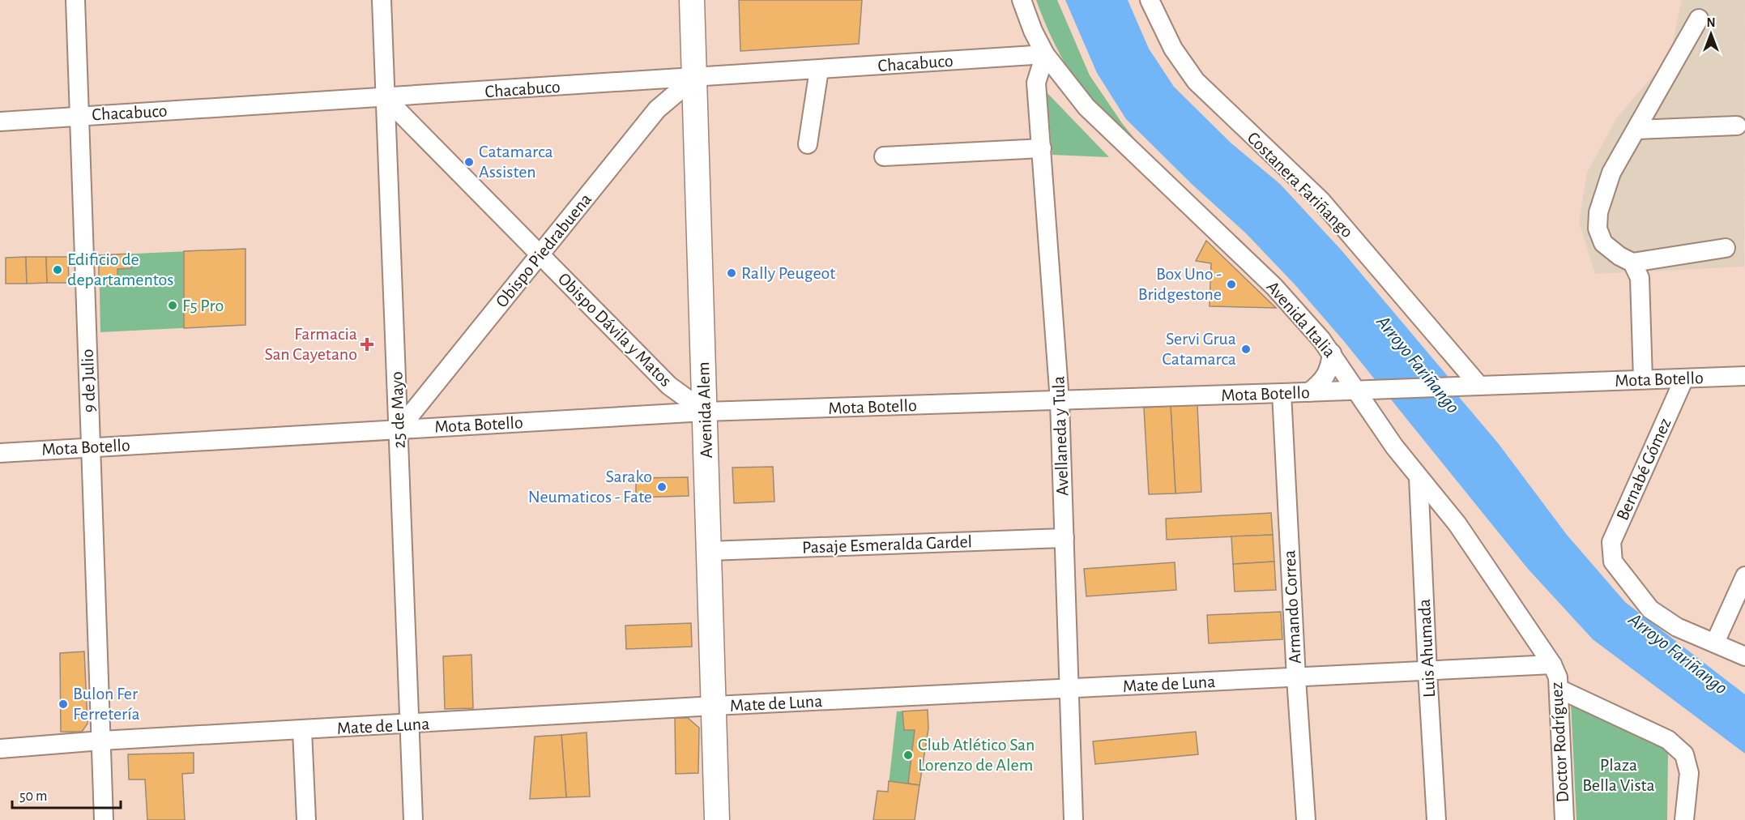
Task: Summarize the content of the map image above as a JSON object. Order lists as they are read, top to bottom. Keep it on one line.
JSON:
{"streets":{"main road":["Avenida Alem"],"street":["Chacabuco","Costanera Fariñango","Obispo Piedrabuena","Avenida Italia","Obispo Dávila y Matos","Mota Botello","9 de Julio","25 de Mayo","Avellaneda y Tula","Bernabé Gómez","Pasaje Esmeralda Gardel","Armando Correa","Luis Ahumada","Mate de Luna","Doctor Rodríguez"]},"crossings":[["Chacabuco","Obispo Piedrabuena"],["Chacabuco","Avenida Italia"],["Chacabuco","Obispo Dávila y Matos"],["Chacabuco","9 de Julio"],["Chacabuco","25 de Mayo"],["Chacabuco","Avenida Alem"],["Chacabuco","Avellaneda y Tula"],["Costanera Fariñango","Mota Botello"],["Obispo Piedrabuena","Obispo Dávila y Matos"],["Obispo Piedrabuena","Mota Botello"],["Obispo Piedrabuena","25 de Mayo"],["Obispo Piedrabuena","Avenida Alem"],["Avenida Italia","Mota Botello"],["Avenida Italia","Avellaneda y Tula"],["Avenida Italia","Luis Ahumada"],["Avenida Italia","Mate de Luna"],["Avenida Italia","Doctor Rodríguez"],["Obispo Dávila y Matos","Mota Botello"],["Obispo Dávila y Matos","25 de Mayo"],["Obispo Dávila y Matos","Avenida Alem"],["Mota Botello","9 de Julio"],["Mota Botello","25 de Mayo"],["Mota Botello","Avenida Alem"],["Mota Botello","Avellaneda y Tula"],["Mota Botello","Bernabé Gómez"],["Mota Botello","Armando Correa"],["9 de Julio","Mate de Luna"],["25 de Mayo","Mate de Luna"],["Avenida Alem","Pasaje Esmeralda Gardel"],["Avenida Alem","Mate de Luna"],["Avellaneda y Tula","Pasaje Esmeralda Gardel"],["Avellaneda y Tula","Mate de Luna"],["Armando Correa","Mate de Luna"],["Luis Ahumada","Mate de Luna"],["Mate de Luna","Doctor Rodríguez"]],"water":["Arroyo Fariñango"],"parks":["Plaza Bella Vista"],"places":{"other":["Catamarca Assisten","Edificio de departamentos","Rally Peugeot","Box Uno - Bridgestone","F5 Pro","Servi Grua Catamarca","Sarako Neumaticos - Fate","Bulon Fer Ferretería","Club Atlético San Lorenzo de Alem"],"health":["Farmacia San Cayetano"]},"scale_bar":"50 m","north":"top"}
